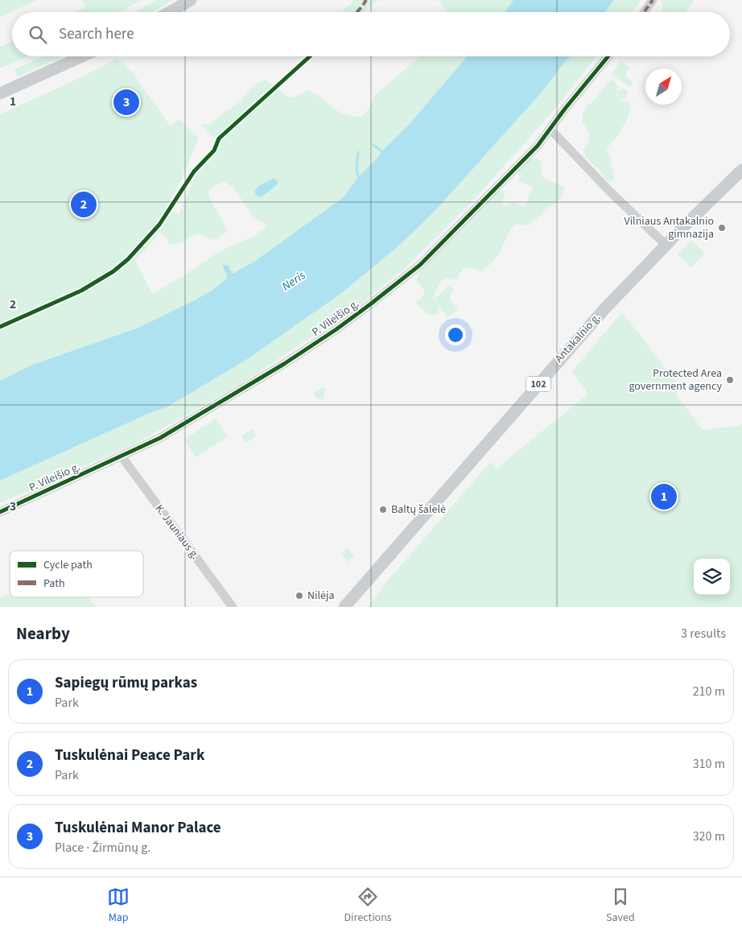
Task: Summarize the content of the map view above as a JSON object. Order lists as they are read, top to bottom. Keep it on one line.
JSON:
{"streets":{"main road":["Antakalnio g.","102"],"street":["P. Vileišio g.","K. Jauniaus g."]},"crossings":[["P. Vileišio g.","K. Jauniaus g."]],"water":["Neris"],"places":["Vilniaus Antakalnio gimnazija","Protected Area government agency","Baltų šalelė","Nilėja"],"legend":["Cycle path","Path"],"north":"top right","page":{"search":"Search here","pins":["3","2","1"],"heading":["Nearby","3 results"],"list":[{"mark":"1","name":"Sapiegų rūmų parkas","note":"Park","value":"210 m"},{"mark":"2","name":"Tuskulėnai Peace Park","note":"Park","value":"310 m"},{"mark":"3","name":"Tuskulėnai Manor Palace","note":"Place · Žirmūnų g.","value":"320 m"}],"nav":["Map","Directions","Saved"]},"grid":{"rows":["1","2","3"]}}
